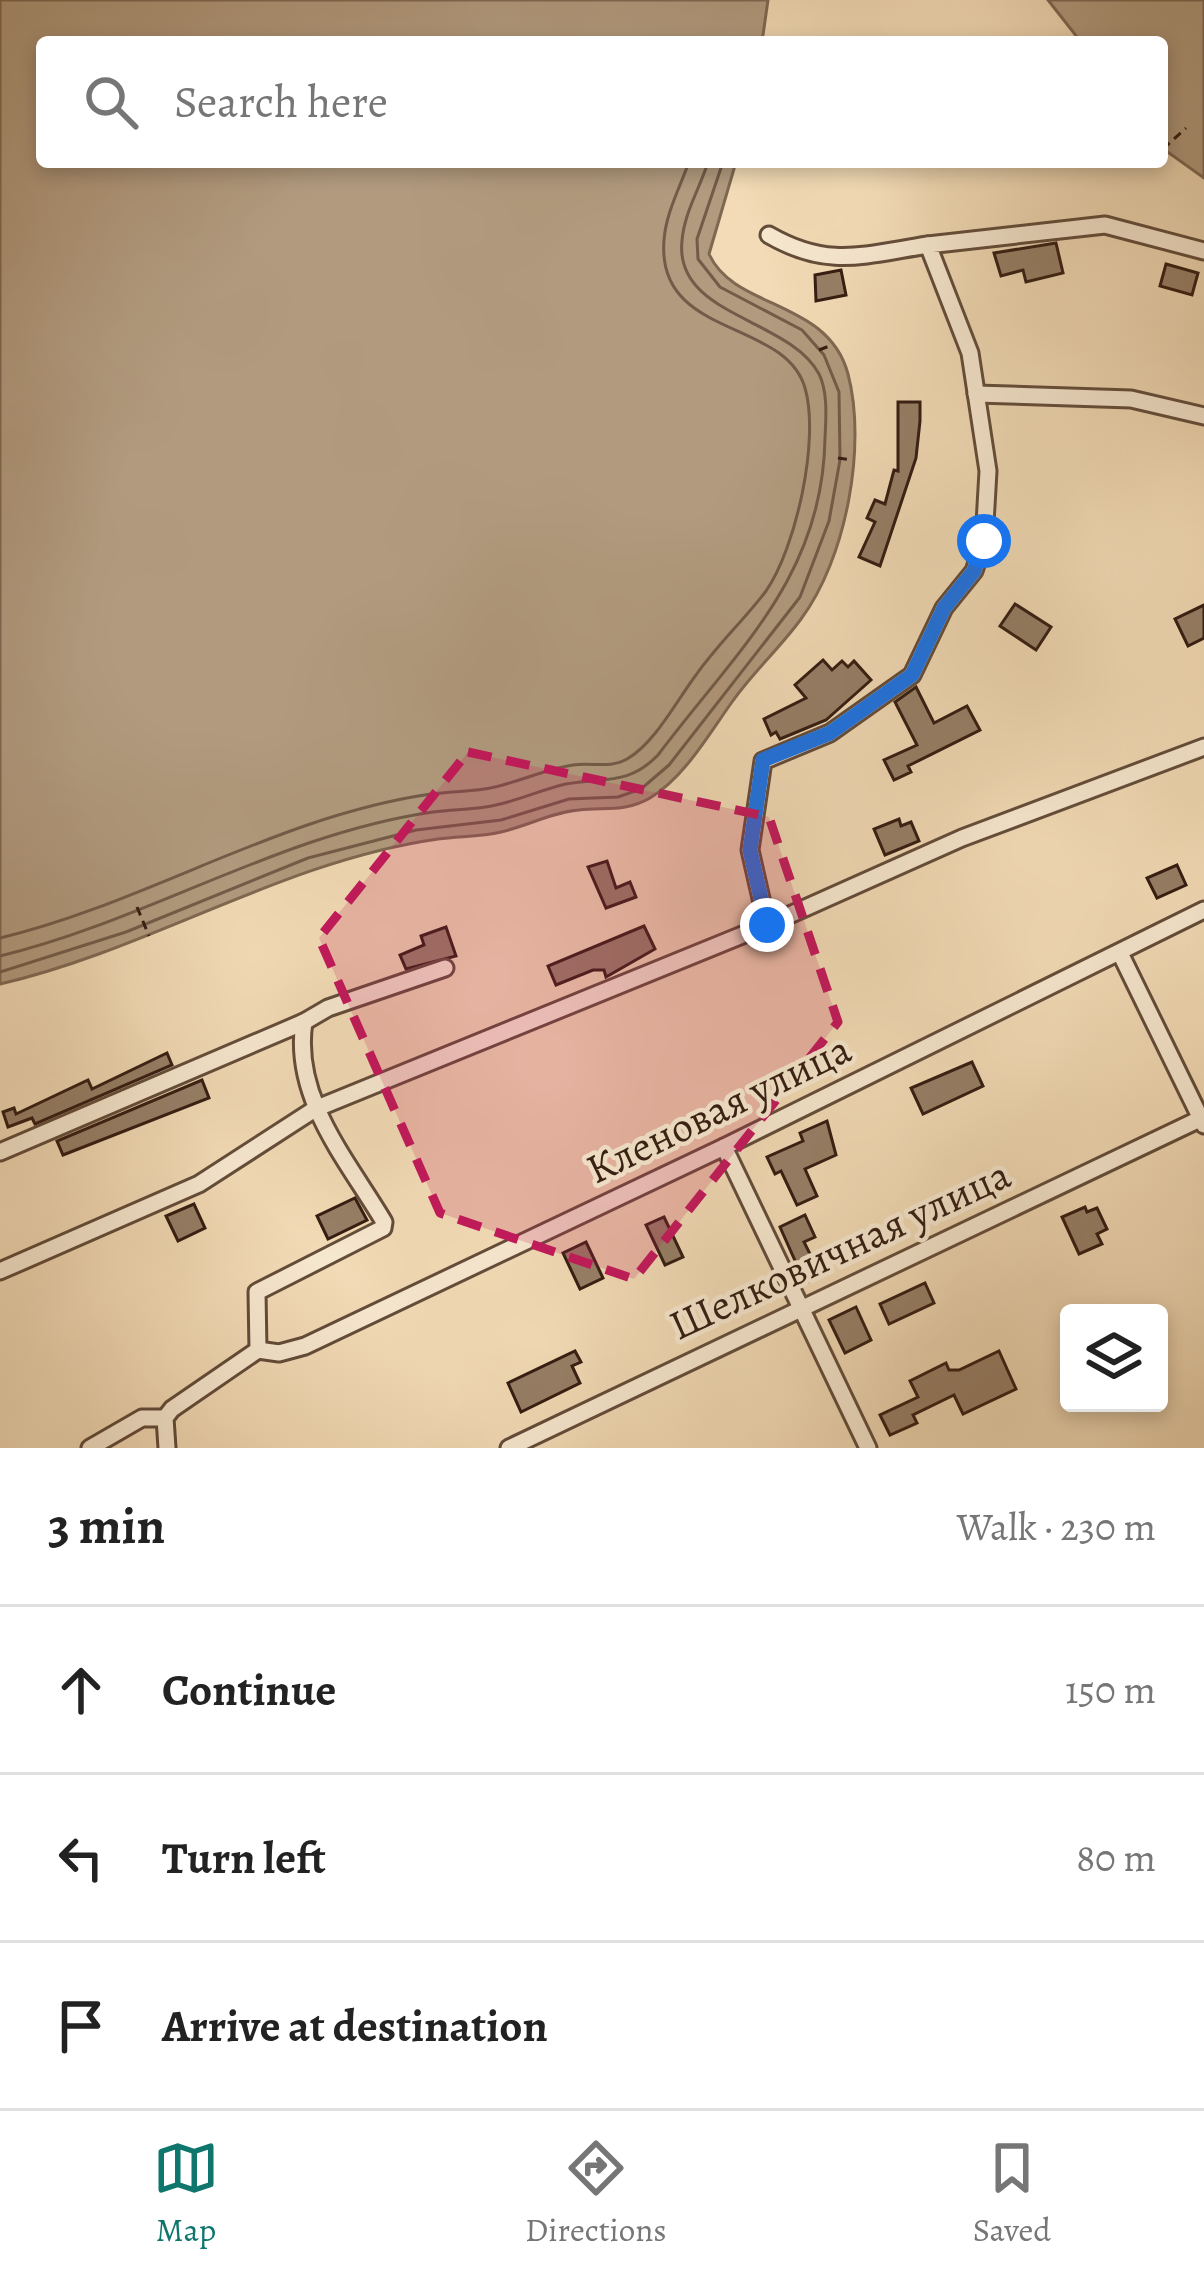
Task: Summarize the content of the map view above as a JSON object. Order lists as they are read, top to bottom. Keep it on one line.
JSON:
{"streets":{"street":["Кленовая улица","Шелковичная улица"]},"page":{"search":"Search here","heading":["3 min","Walk · 230 m"],"list":[["Continue","150 m"],["Turn left","80 m"],"Arrive at destination"],"nav":["Map","Directions","Saved"]}}
